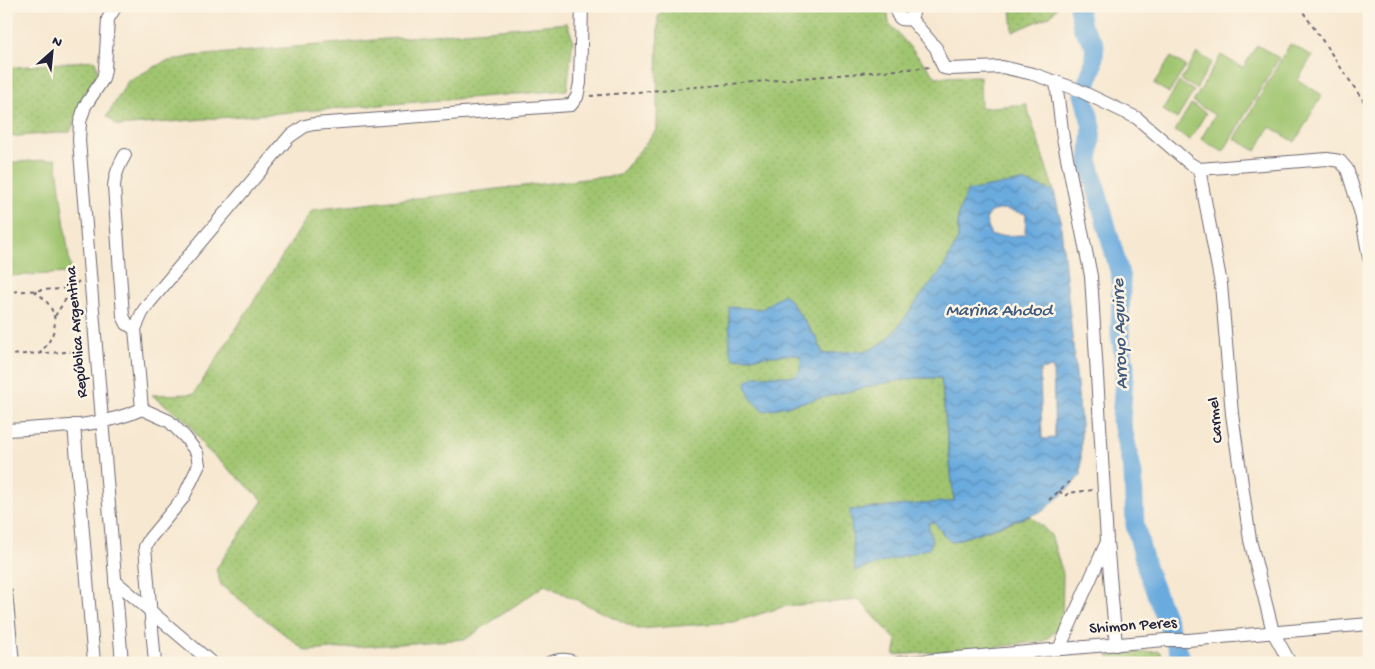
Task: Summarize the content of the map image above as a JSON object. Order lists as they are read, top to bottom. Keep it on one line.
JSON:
{"streets":{"street":["República Argentina","Carmel","Shimon Peres"]},"crossings":[["Carmel","Shimon Peres"]],"water":["Marina Ahdod","Arroyo Aguirre"],"north":"top right"}
